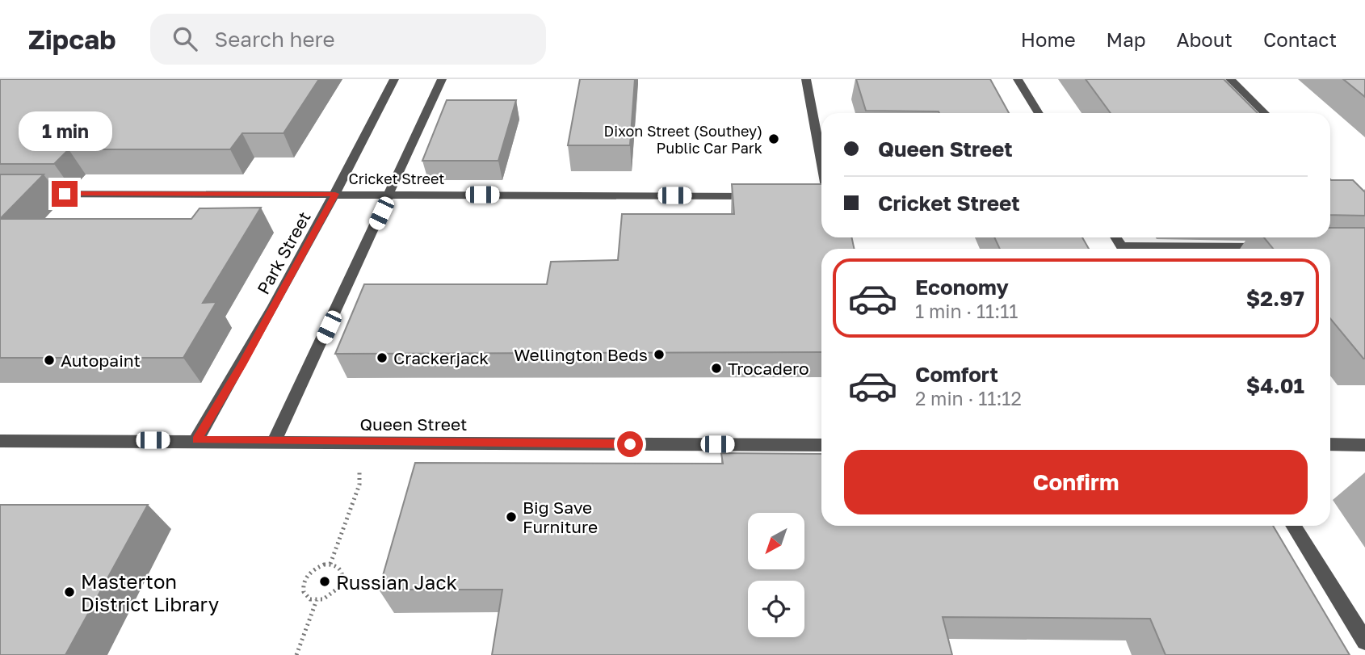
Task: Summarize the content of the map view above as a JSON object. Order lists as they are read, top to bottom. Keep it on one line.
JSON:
{"streets":{"street":["Cricket Street","Park Street","Queen Street"]},"crossings":[["Cricket Street","Park Street"],["Park Street","Queen Street"]],"places":["Dixon Street (Southey) Public Car Park","Wellington Beds","Crackerjack","Autopaint","Trocadero","Big Save Furniture","Russian Jack","Masterton District Library"],"north":"bottom left","page":{"header":"Zipcab","search":"Search here","nav":["Home","Map","About","Contact"],"bubble":"1 min","banner":["Queen Street","Cricket Street"],"list":[{"name":"Economy","note":"1 min · 11:11","value":"$2.97"},{"name":"Comfort","note":"2 min · 11:12","value":"$4.01"}],"buttons":"Confirm"}}
